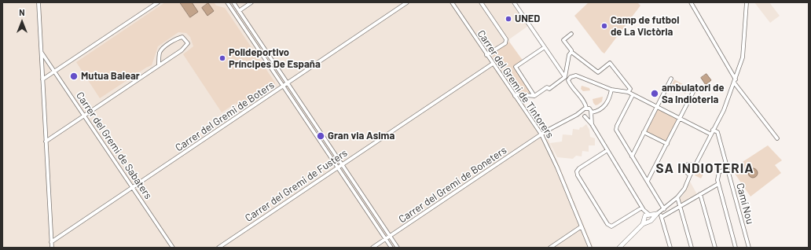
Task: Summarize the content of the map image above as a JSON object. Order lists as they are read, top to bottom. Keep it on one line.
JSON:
{"streets":{"street":["Carrer del Gremi de Tintorers","Carrer del Gremi de Boters","Carrer del Gremi de Sabaters","Carrer del Gremi de Boneters","Carrer del Gremi de Fusters","Camí Nou"]},"crossings":[["Carrer del Gremi de Tintorers","Carrer del Gremi de Boneters"],["Carrer del Gremi de Tintorers","Carrer del Gremi de Fusters"],["Carrer del Gremi de Boters","Carrer del Gremi de Sabaters"]],"districts":["SA INDIOTERIA"],"places":["UNED","Camp de futbol de La Victòria","Polideportivo Príncipes De España","Mutua Balear","ambulatori de Sa Indioteria","Gran via Asima"],"north":"top"}
